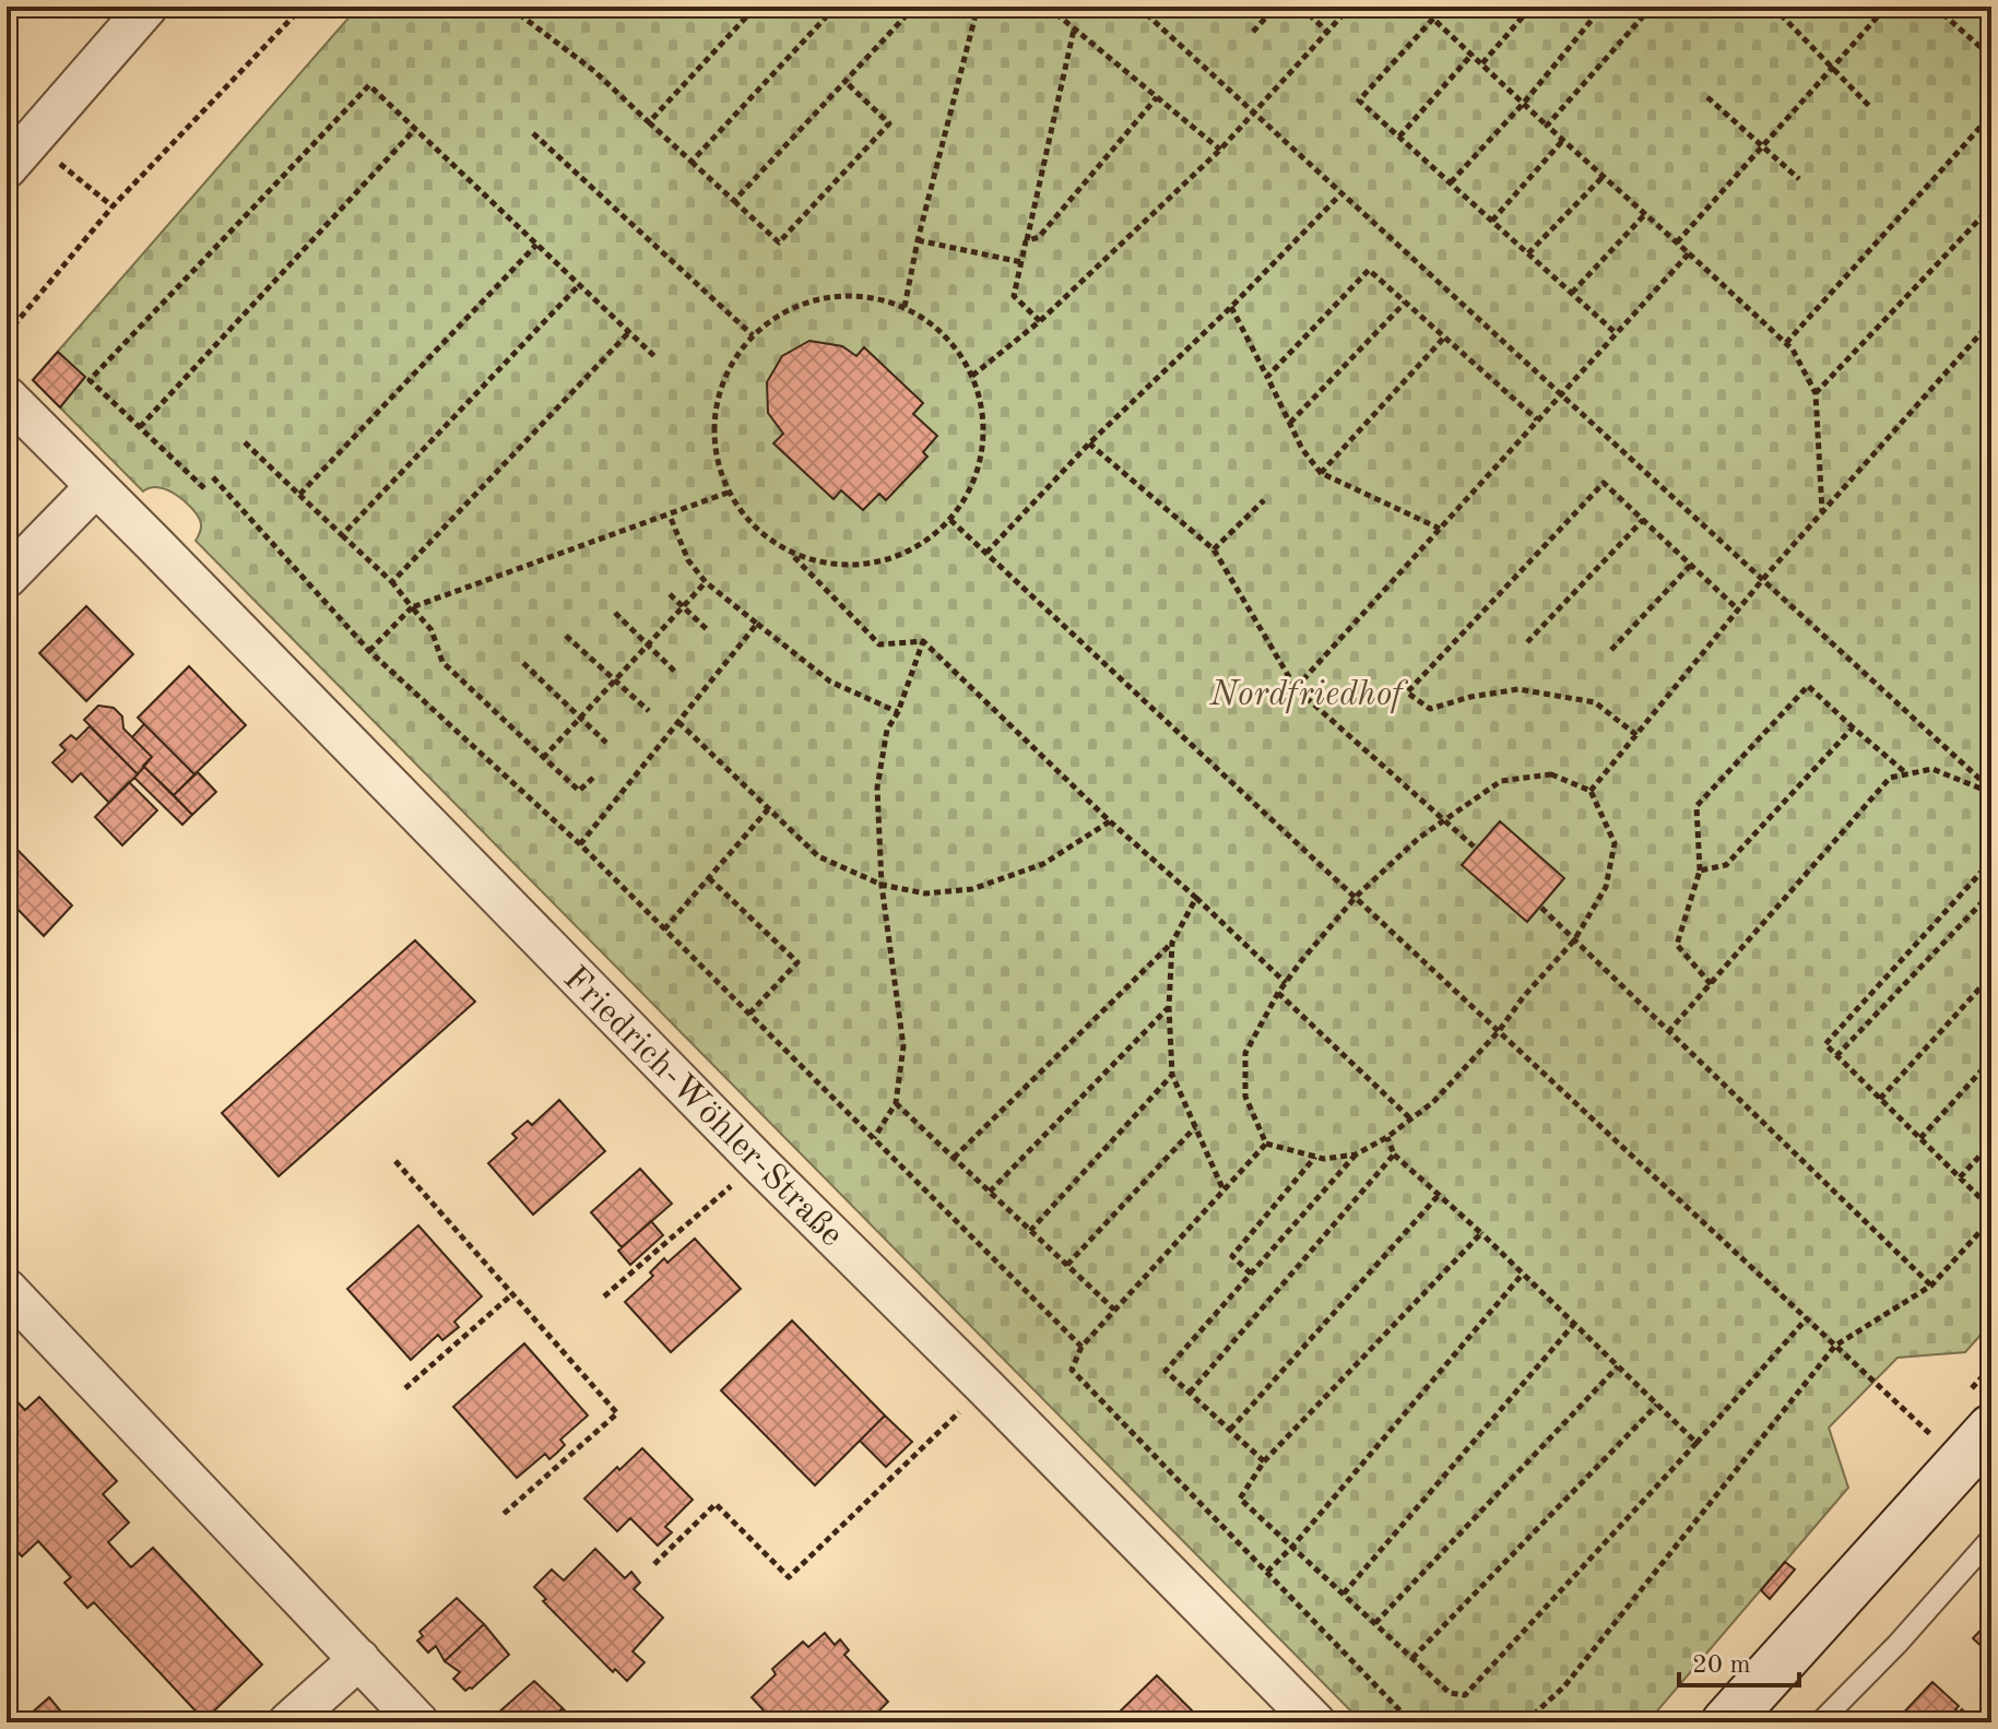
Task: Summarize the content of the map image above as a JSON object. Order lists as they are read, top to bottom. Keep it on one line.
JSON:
{"streets":{"street":["Friedrich-Wöhler-Straße"]},"parks":["Nordfriedhof"],"scale_bar":"20 m"}
